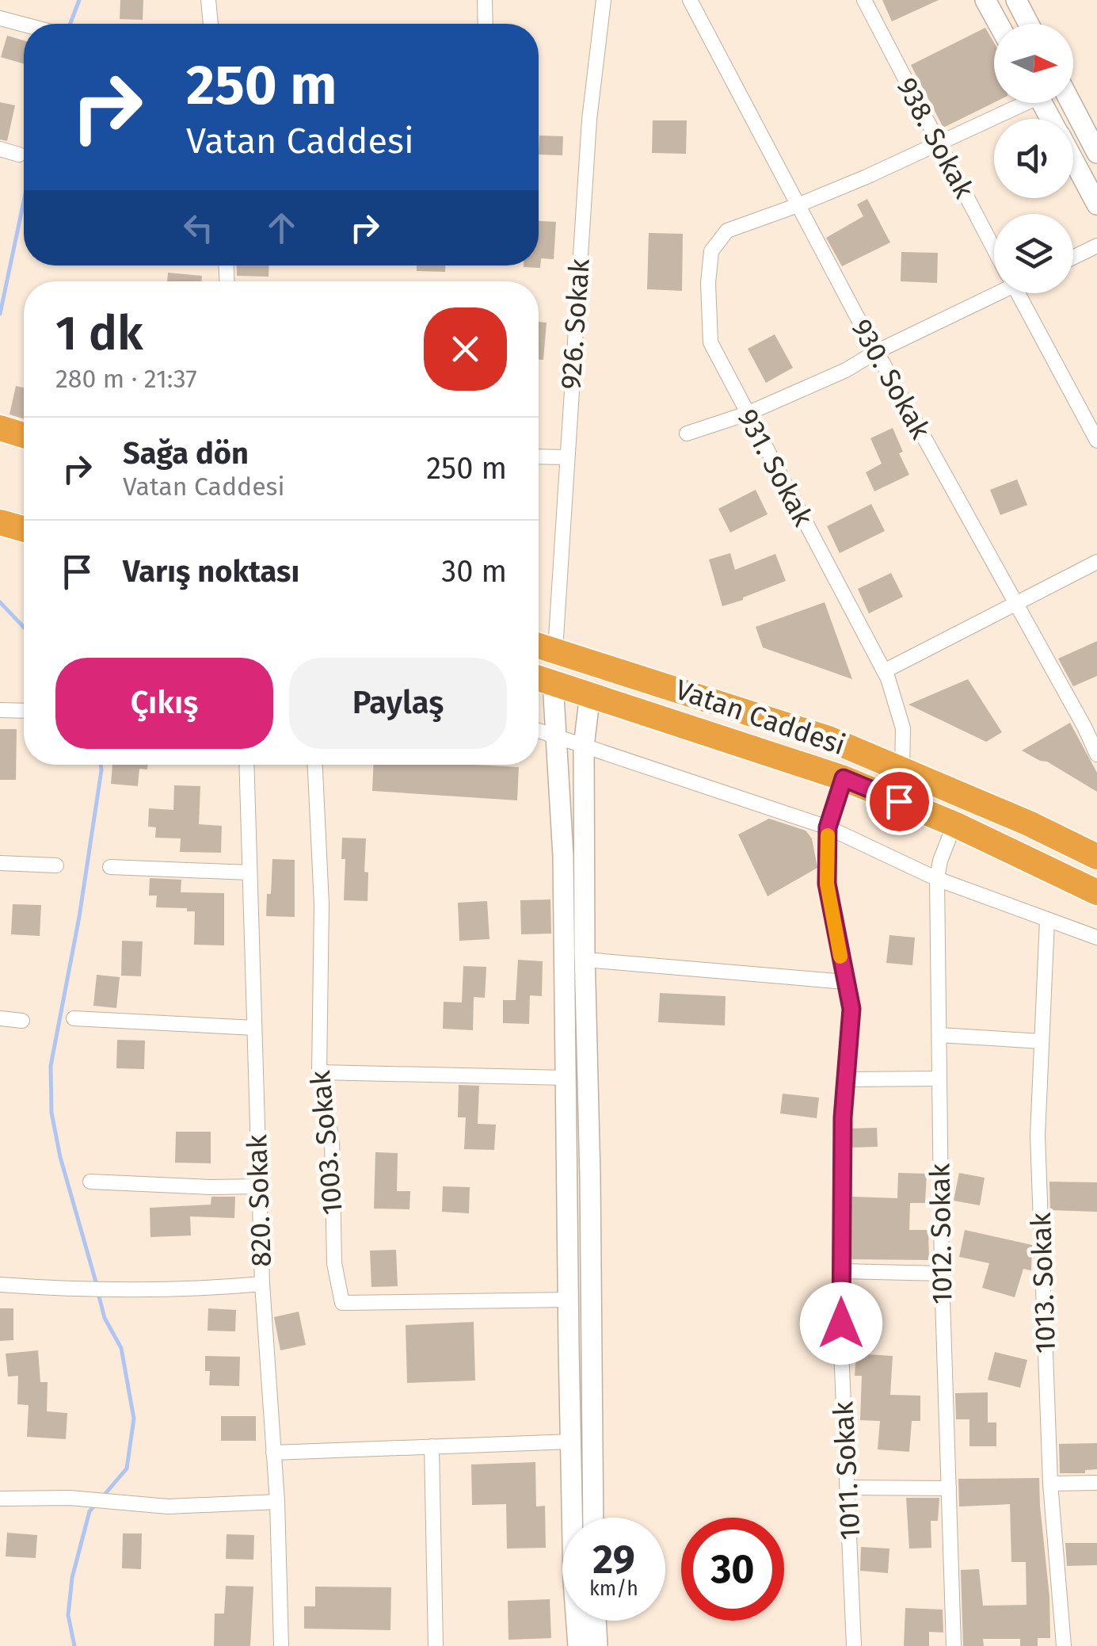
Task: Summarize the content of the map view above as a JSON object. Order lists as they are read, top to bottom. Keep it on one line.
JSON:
{"streets":{"highway":["Vatan Caddesi"],"street":["938. Sokak","926. Sokak","930. Sokak","931. Sokak","1003. Sokak","820. Sokak","1012. Sokak","1013. Sokak","1011. Sokak"]},"crossings":[["938. Sokak","931. Sokak"],["926. Sokak","Vatan Caddesi"],["930. Sokak","931. Sokak"],["931. Sokak","Vatan Caddesi"],["Vatan Caddesi","1012. Sokak"],["Vatan Caddesi","1011. Sokak"]],"north":"right","page":{"turn":["250 m","Vatan Caddesi"],"heading":["1 dk","280 m · 21:37"],"list":[{"name":"Sağa dön","note":"Vatan Caddesi","value":"250 m"},{"name":"Varış noktası","value":"30 m"}],"buttons":["Çıkış","Paylaş"],"speed":"29 km/h","limit":"30"}}
